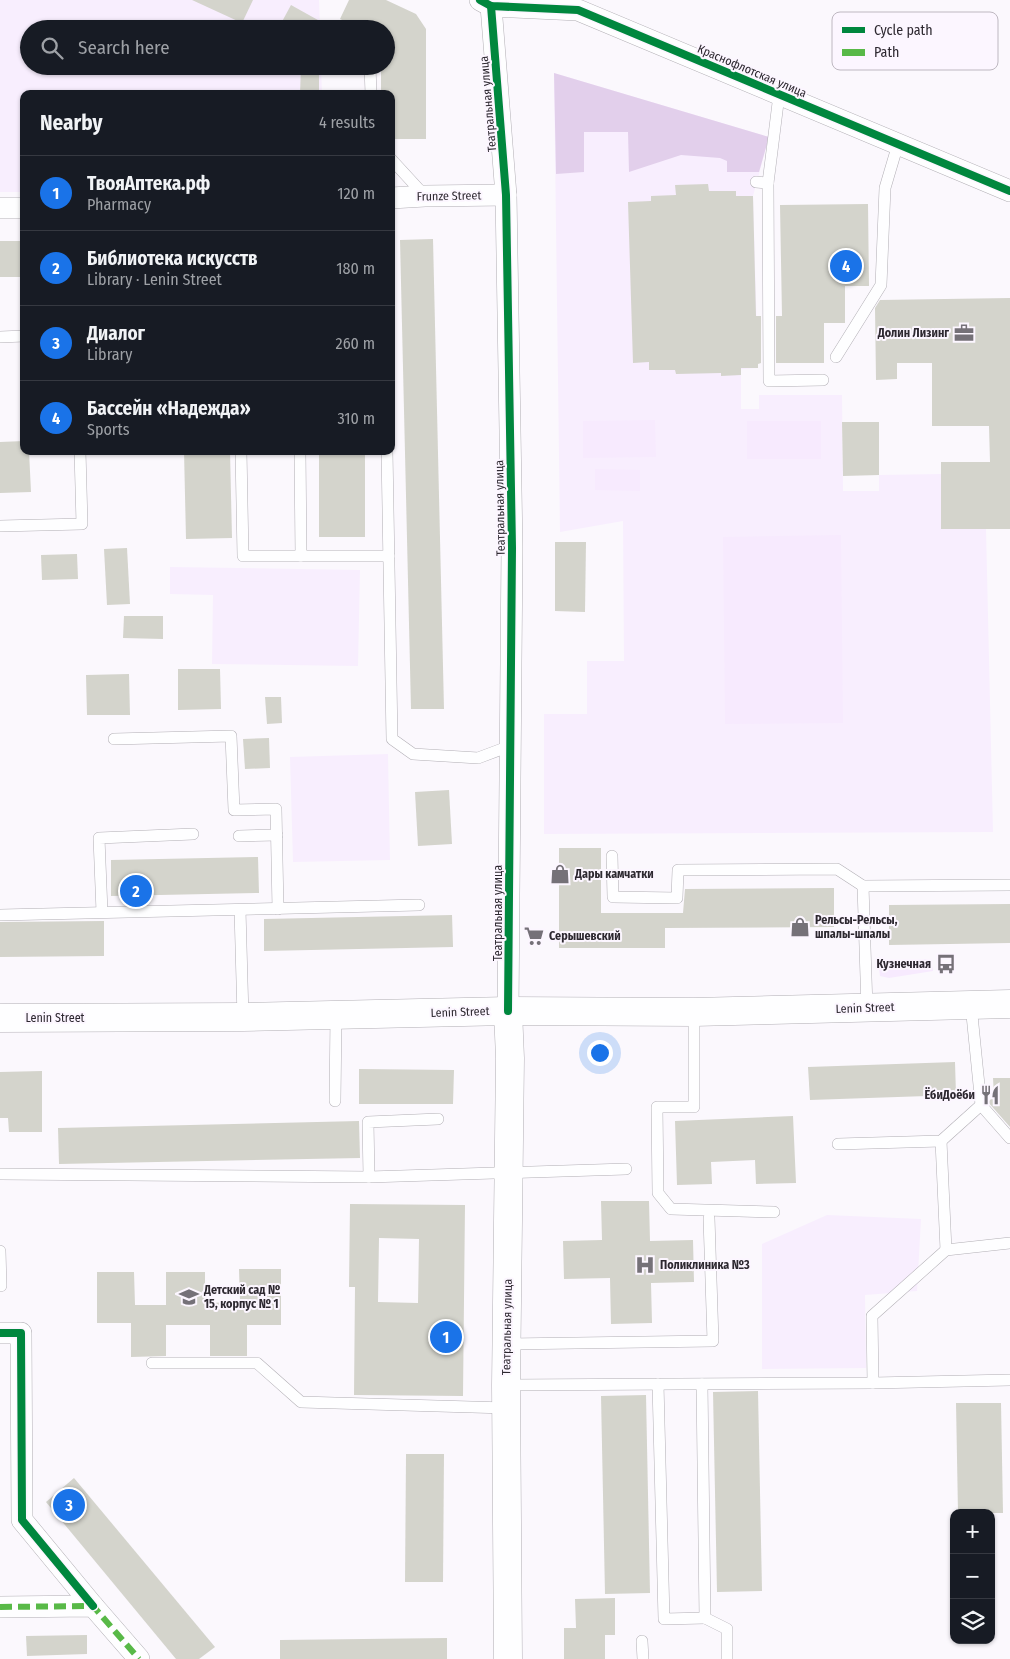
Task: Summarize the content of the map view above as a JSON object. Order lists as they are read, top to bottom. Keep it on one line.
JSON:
{"streets":{"main road":["Театральная улица","Lenin Street"],"street":["Краснофлотская улица","Frunze Street"]},"crossings":[["Краснофлотская улица","Театральная улица"],["Театральная улица","Frunze Street"],["Театральная улица","Lenin Street"]],"places":{"office":["Долин Лизинг"],"shop":["Дары камчатки","Рельсы-Рельсы, шпалы-шпалы"],"supermarket":["Серышевский"],"bus stop":["Кузнечная"],"restaurant":["ЁбиДоёби"],"hospital":["Поликлиника №3"],"school or university":["Детский сад № 15, корпус № 1"]},"legend":["Cycle path","Path"],"page":{"search":"Search here","heading":["Nearby","4 results"],"list":[{"mark":"1","name":"ТвояАптека.рф","note":"Pharmacy","value":"120 m"},{"mark":"2","name":"Библиотека искусств","note":"Library · Lenin Street","value":"180 m"},{"mark":"3","name":"Диалог","note":"Library","value":"260 m"},{"mark":"4","name":"Бассейн «Надежда»","note":"Sports","value":"310 m"}],"pins":["4","2","1","3"],"map_buttons":["+","−"]}}
